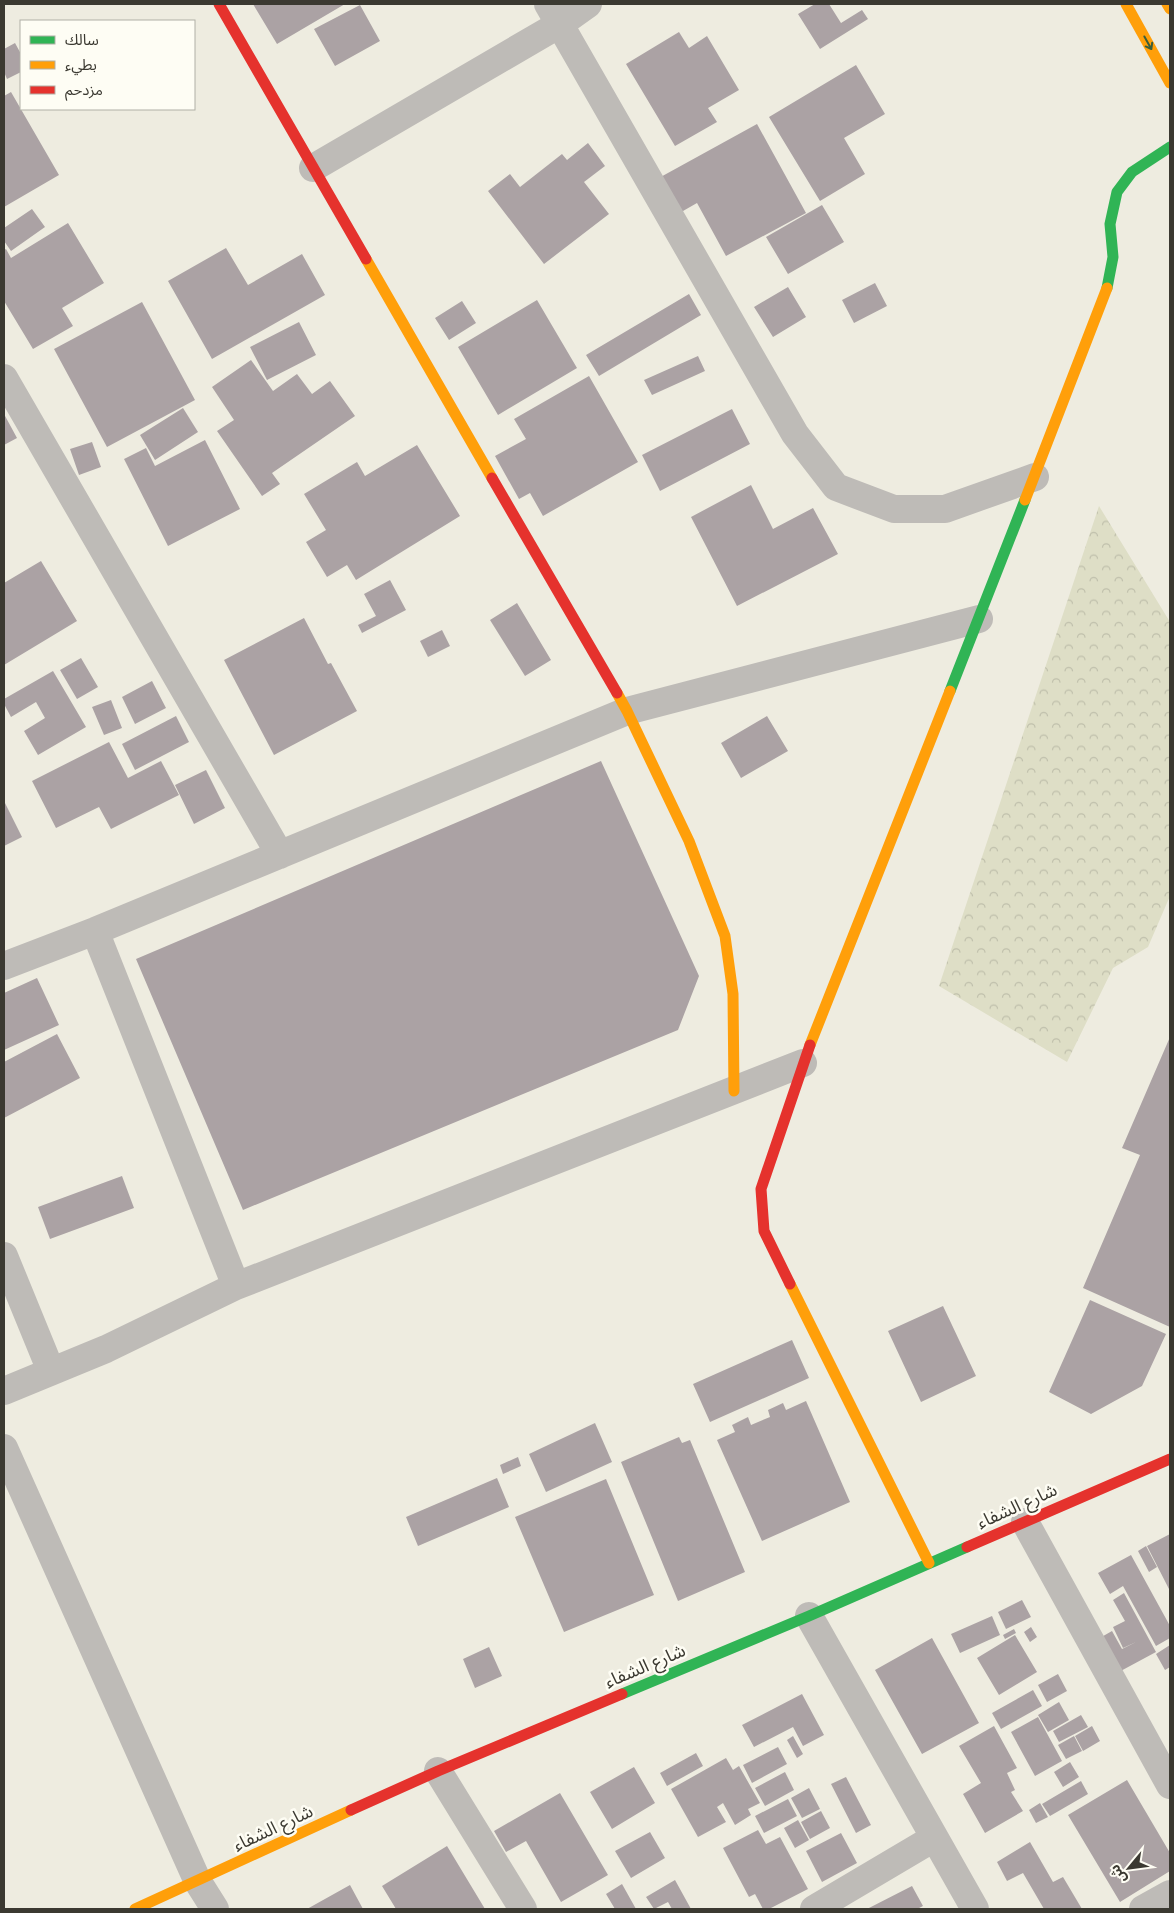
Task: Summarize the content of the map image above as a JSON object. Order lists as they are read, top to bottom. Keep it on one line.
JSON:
{"streets":{"street":["شارع الشفاء"]},"legend":["سالك","بطيء","مزدحم"],"north":"bottom left"}
